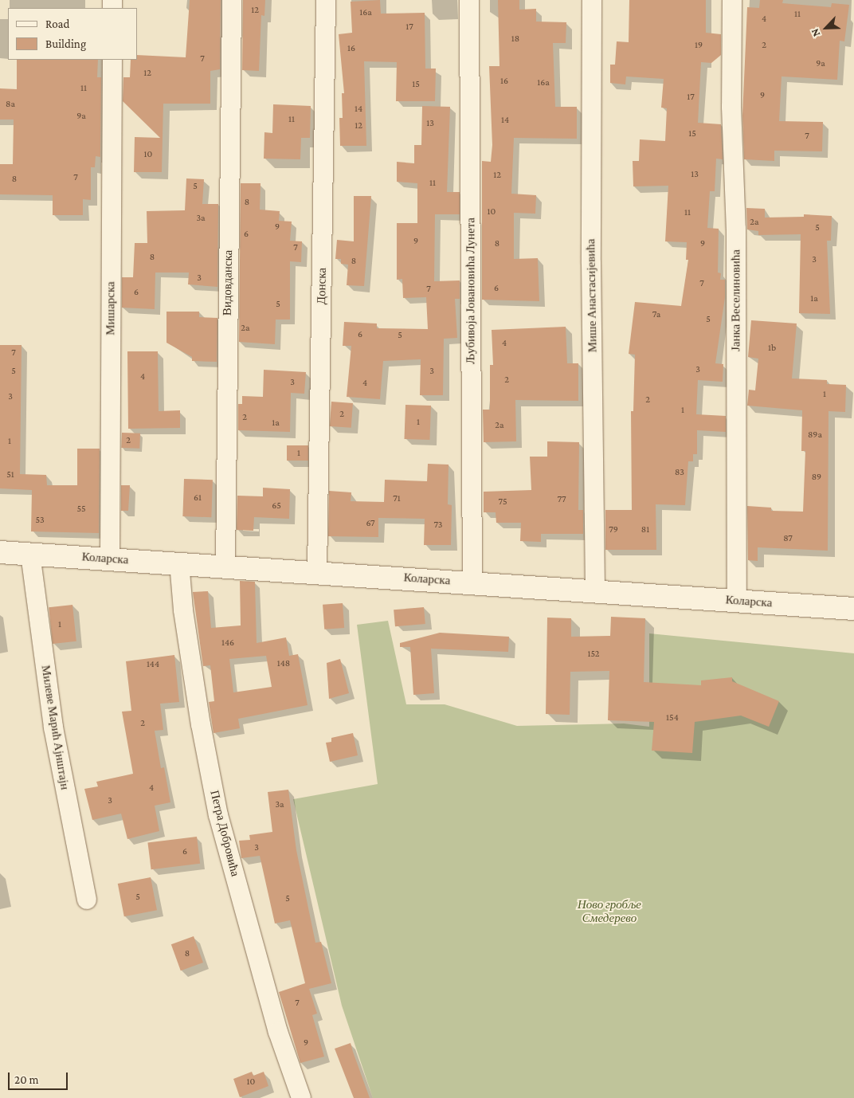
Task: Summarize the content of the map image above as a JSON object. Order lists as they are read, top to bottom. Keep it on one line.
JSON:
{"streets":{"main road":["Коларска"],"street":["Видовданска","Донска","Љубивоја Јовановића Лунета","Мише Анастасијевића","Јанка Веселиновића","Мишарска","Милеве Марић Ајнштајн","Петра Добровића"]},"crossings":[["Видовданска","Коларска"],["Донска","Коларска"],["Љубивоја Јовановића Лунета","Коларска"],["Мише Анастасијевића","Коларска"],["Јанка Веселиновића","Коларска"],["Мишарска","Коларска"],["Коларска","Милеве Марић Ајнштајн"],["Коларска","Петра Добровића"]],"parks":["Ново гробље Смедерево"],"house_numbers":["12","16a","11","4","17","18","19","2","16","7","9a","12","16","16a","15","11","9","17","8a","14","9a","11","14","13","12","15","7","10","13","12","7","8","11","5","8","10","11","3a","2a","9","5","6","9","8","9","7","8","3","8","3","7","6","7","6","1a","5","7a","5","2a","6","5","4","1b","7","3","5","3","4","2","3","4","1","3","2","1","2","2","1","1a","2a","89a","2","1","1","83","51","89","61","71","77","75","65","55","53","67","73","79","81","87","1","146","152","148","144","154","2","4","3","3a","3","6","5","5","8","7","9","10"],"legend":["Road","Building"],"scale_bar":"20 m","north":"bottom left"}
